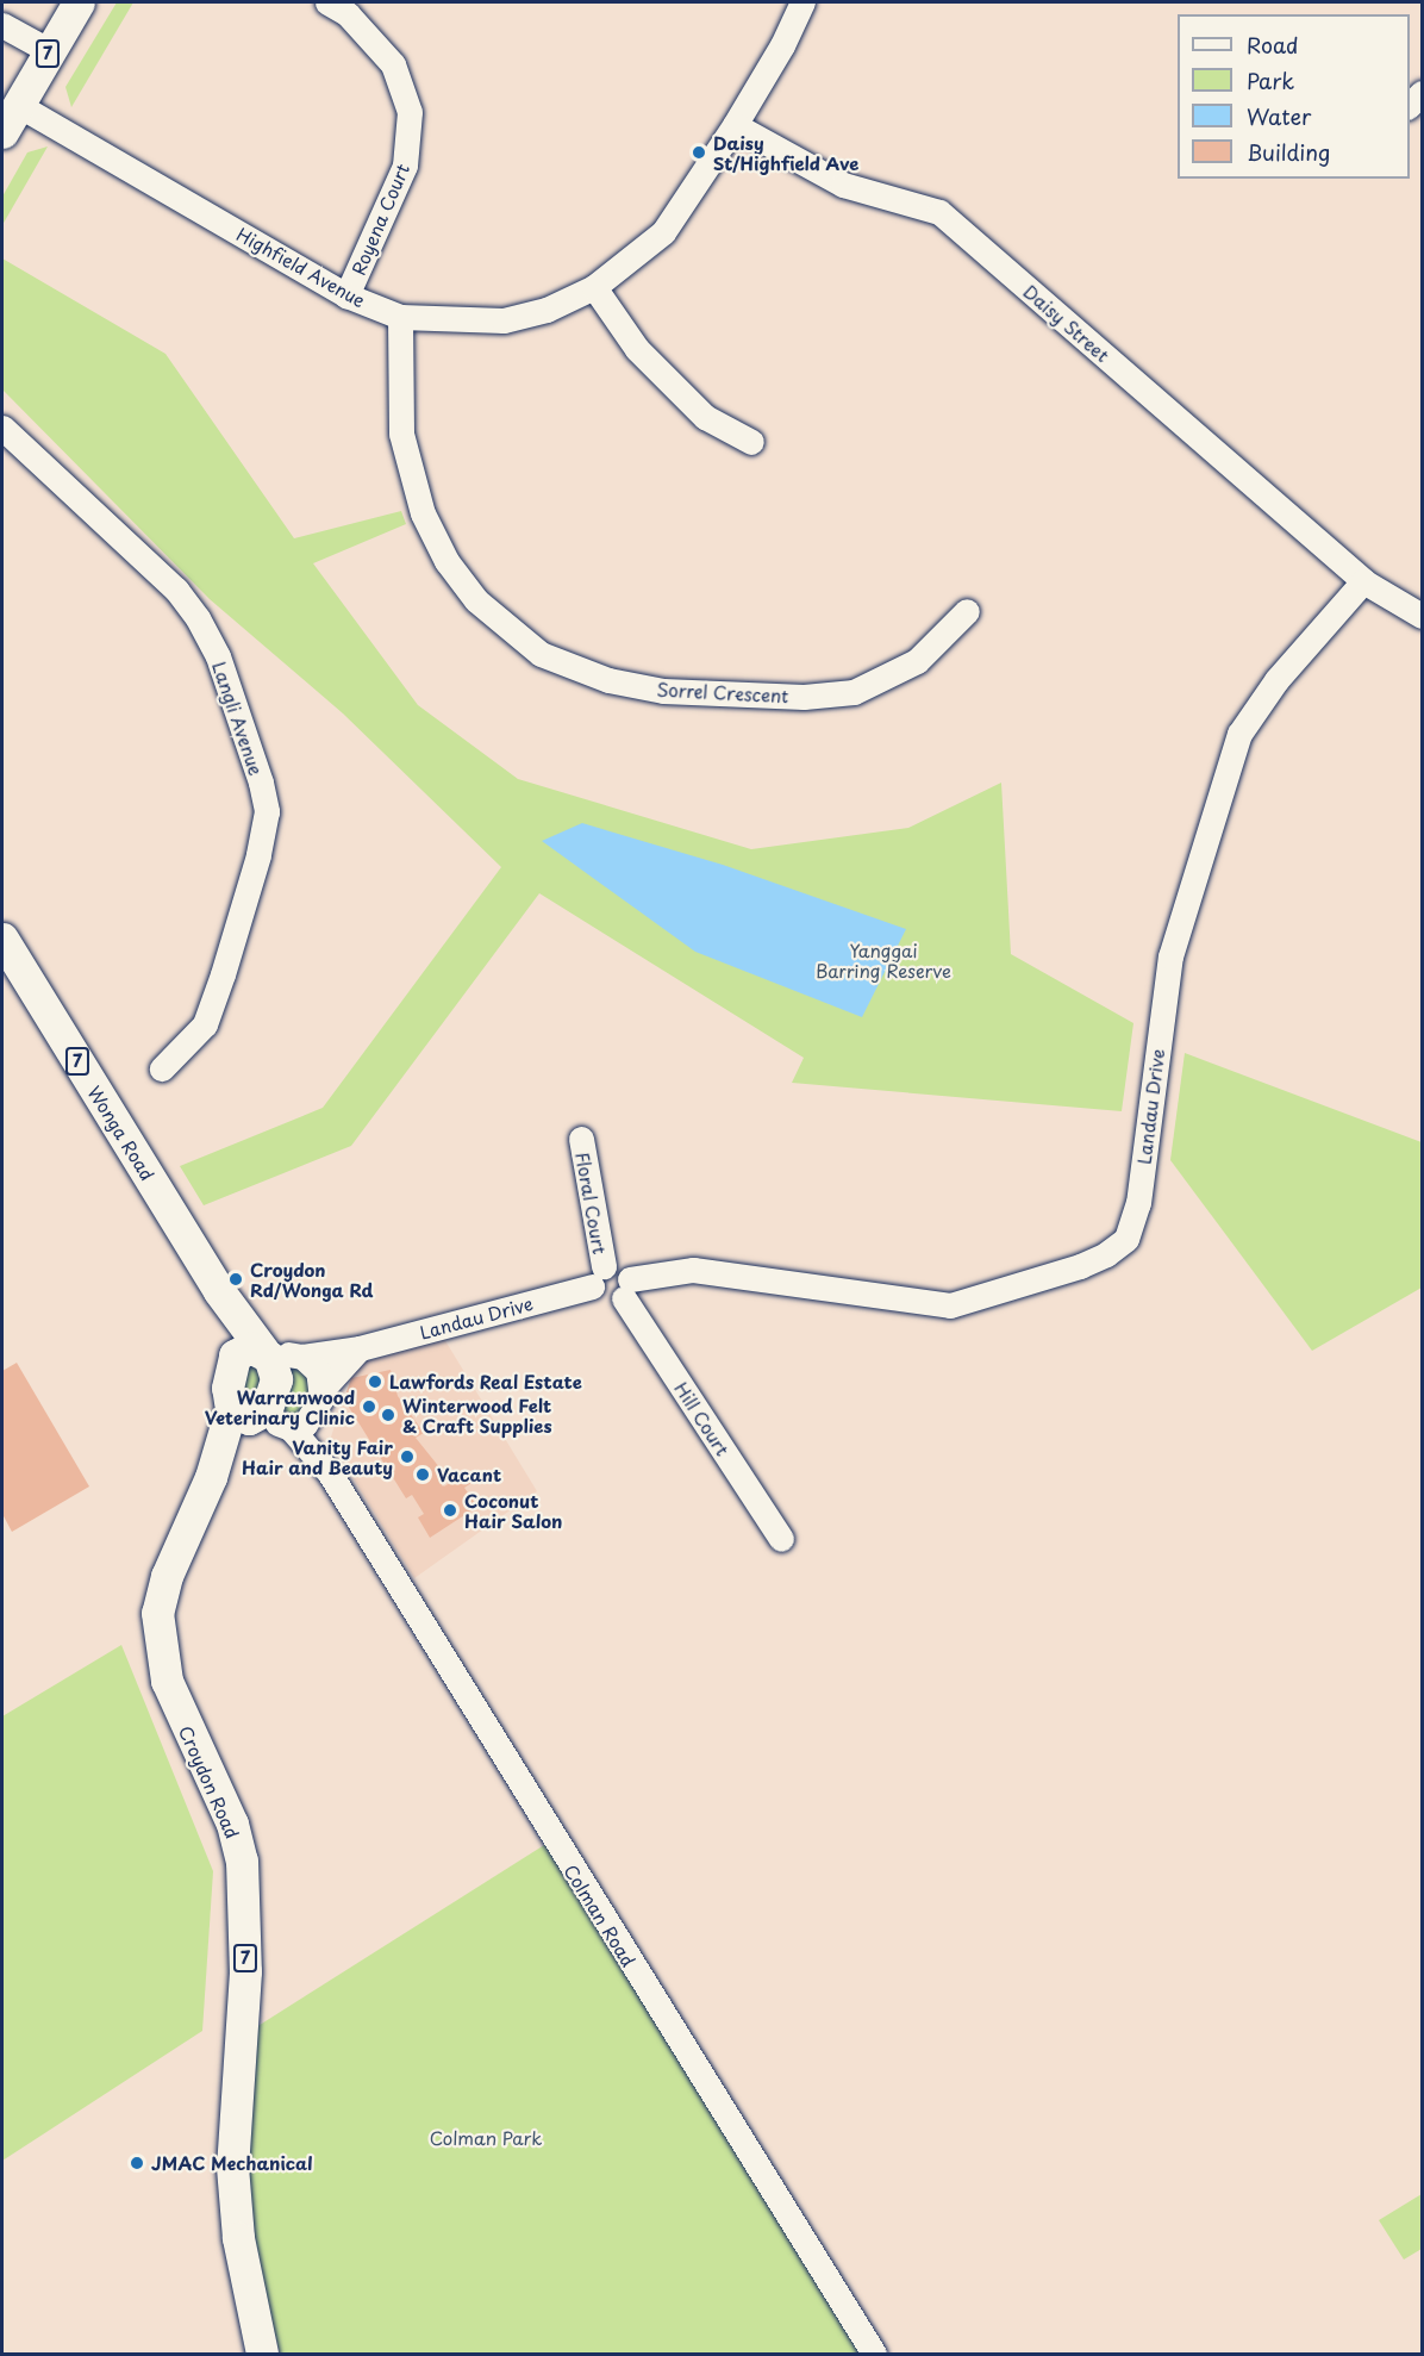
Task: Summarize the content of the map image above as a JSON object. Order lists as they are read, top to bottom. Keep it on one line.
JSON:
{"streets":{"main road":["7","Wonga Road","Croydon Road"],"street":["Royena Court","Highfield Avenue","Daisy Street","Sorrel Crescent","Langli Avenue","Landau Drive","Floral Court","Hill Court","Colman Road"]},"crossings":[["7","Highfield Avenue"],["7","Landau Drive"],["7","Wonga Road"],["7","Croydon Road"],["7","Colman Road"],["Royena Court","Highfield Avenue"],["Highfield Avenue","Daisy Street"],["Highfield Avenue","Sorrel Crescent"],["Daisy Street","Landau Drive"],["Landau Drive","Wonga Road"],["Landau Drive","Floral Court"],["Landau Drive","Hill Court"],["Landau Drive","Colman Road"],["Croydon Road","Colman Road"]],"parks":["Yanggai Barring Reserve","Colman Park"],"places":["Daisy St/Highfield Ave","Croydon Rd/Wonga Rd","Lawfords Real Estate","Warranwood Veterinary Clinic","Winterwood Felt & Craft Supplies","Vanity Fair Hair and Beauty","Vacant","Coconut Hair Salon","JMAC Mechanical"],"legend":["Road","Park","Water","Building"]}
